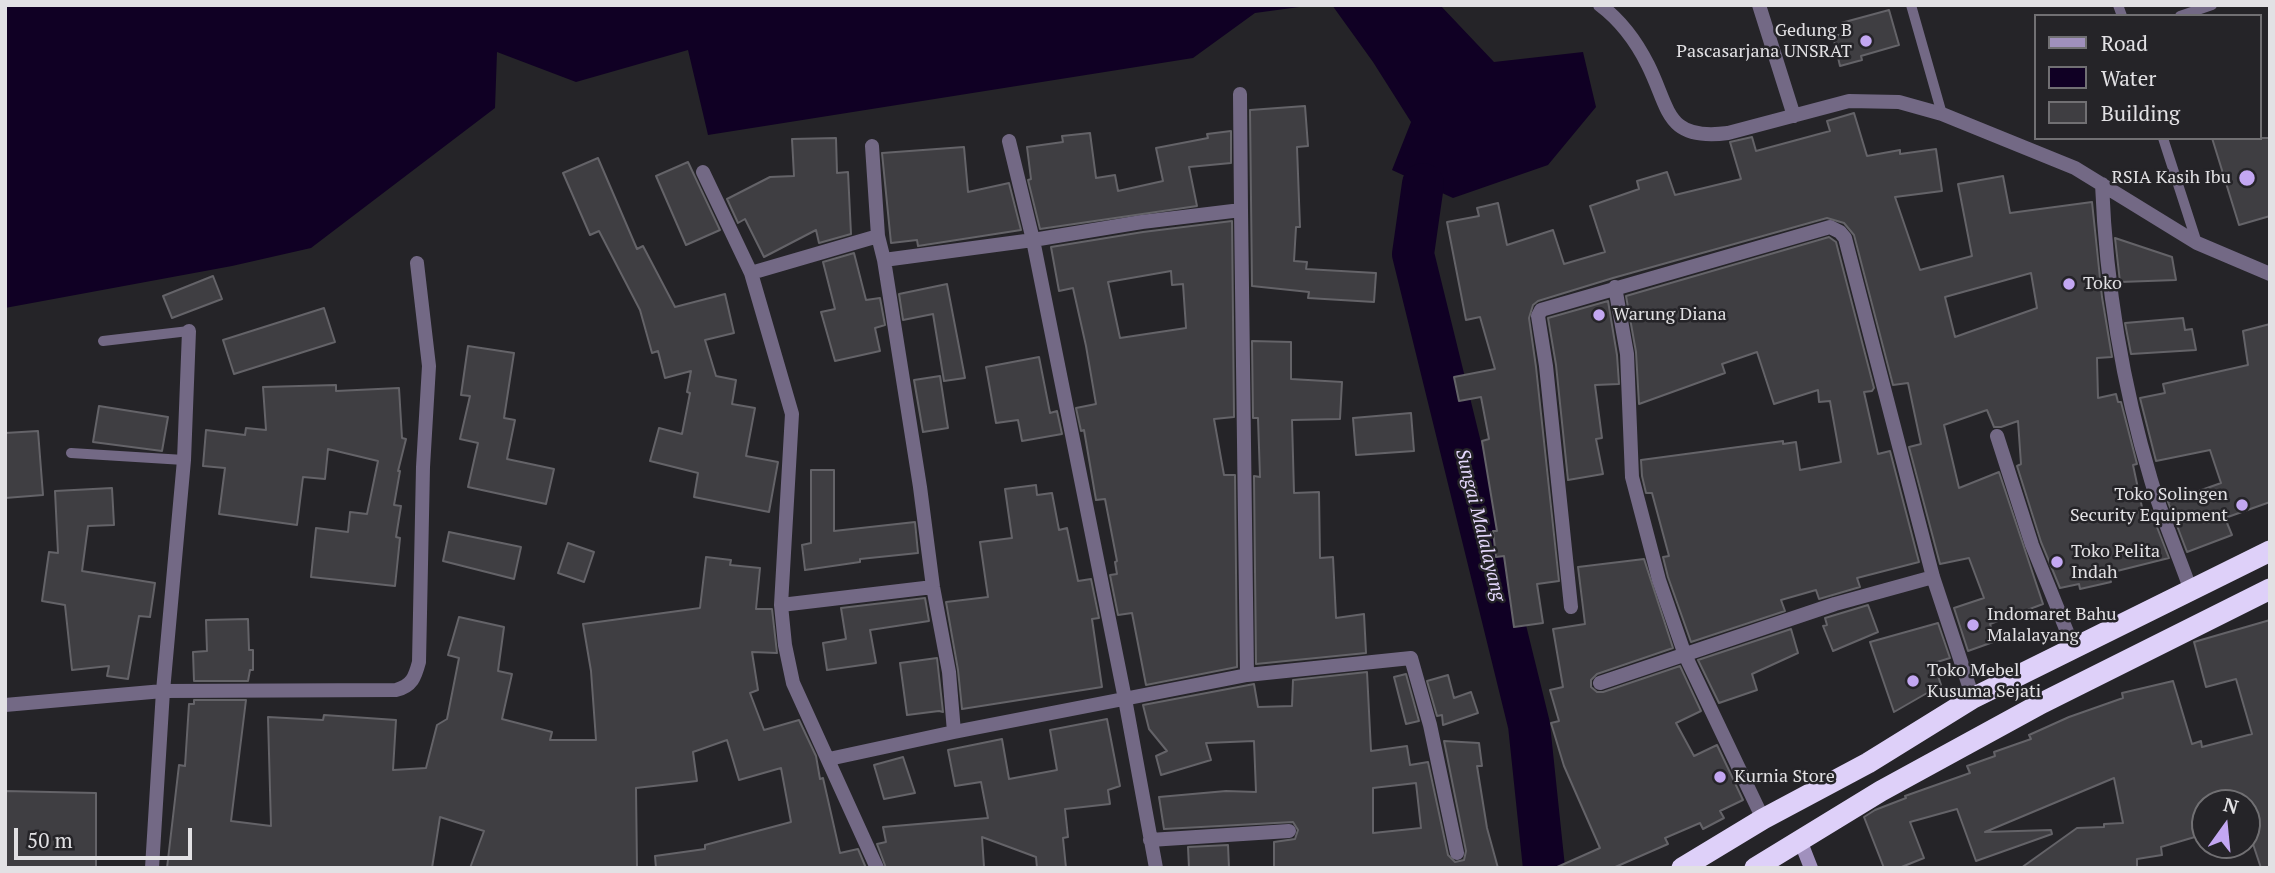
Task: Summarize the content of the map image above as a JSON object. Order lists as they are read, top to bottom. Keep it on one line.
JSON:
{"water":["Sungai Malalayang"],"places":["Gedung B Pascasarjana UNSRAT","RSIA Kasih Ibu","Toko","Warung Diana","Toko Solingen Security Equipment","Toko Pelita Indah","Indomaret Bahu Malalayang","Toko Mebel Kusuma Sejati","Kurnia Store"],"legend":["Road","Water","Building"],"scale_bar":"50 m","north":"top"}
